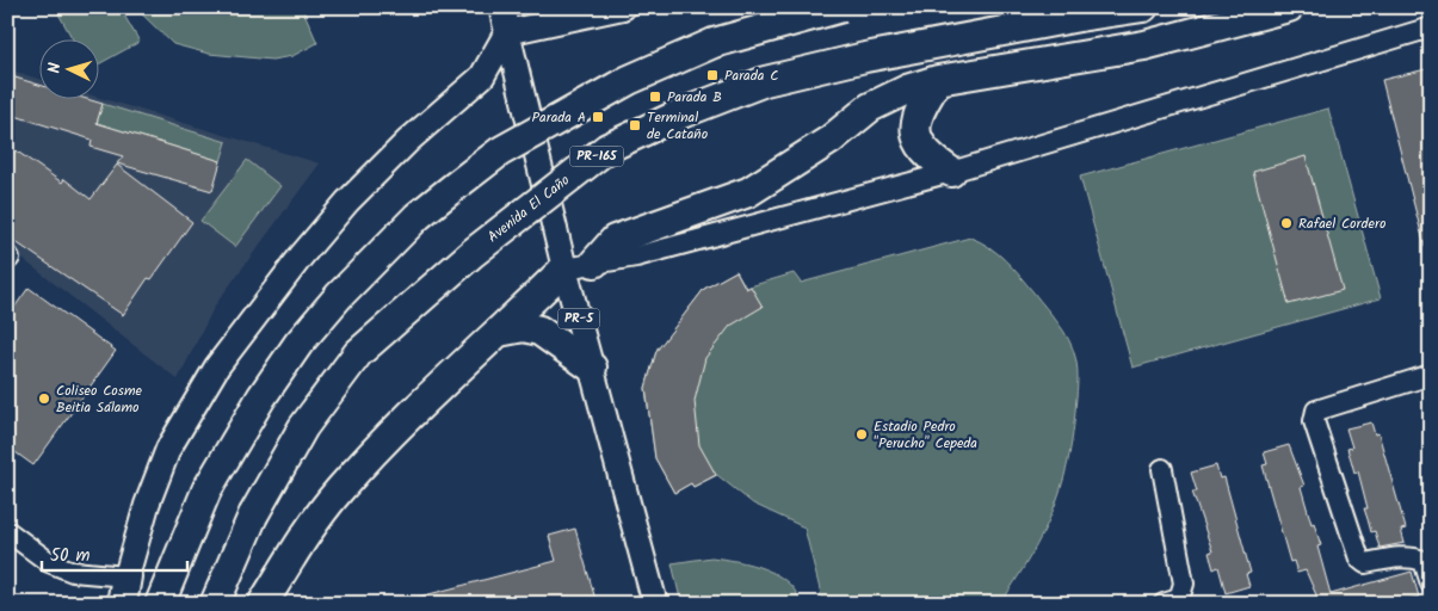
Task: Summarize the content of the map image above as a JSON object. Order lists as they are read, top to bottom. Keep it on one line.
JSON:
{"streets":{"highway":["PR-165","Avenida El Caño"],"main road":["PR-5"]},"places":{"transit":["Parada C","Parada B","Parada A","Terminal de Cataño"],"other":["Rafael Cordero","Coliseo Cosme Beitia Sálamo","Estadio Pedro \"Perucho\" Cepeda"]},"scale_bar":"50 m","north":"left"}
